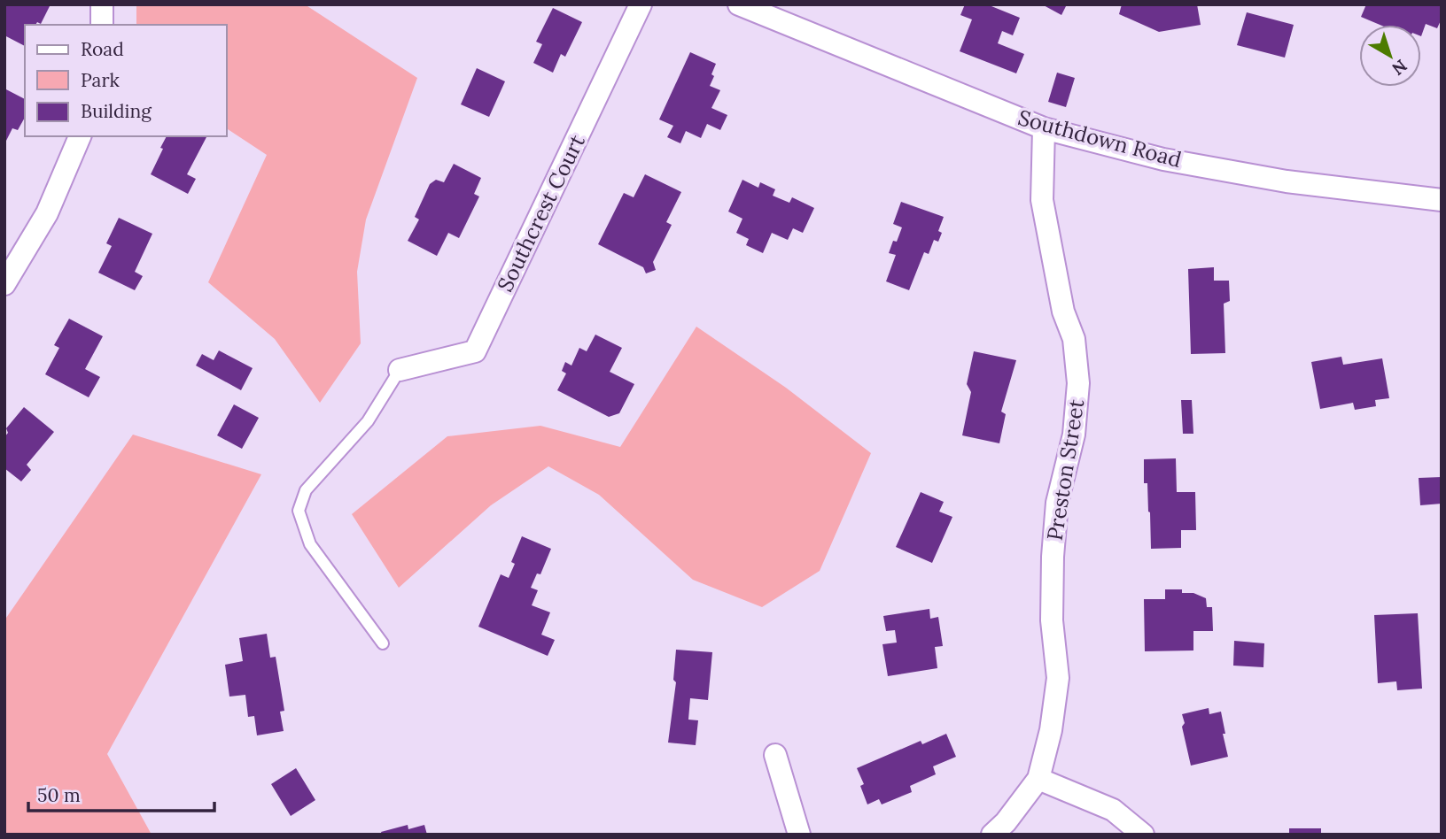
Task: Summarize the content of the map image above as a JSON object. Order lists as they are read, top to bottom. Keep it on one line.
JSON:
{"streets":{"street":["Southdown Road","Southcrest Court","Preston Street"]},"crossings":[["Southdown Road","Preston Street"]],"legend":["Road","Park","Building"],"scale_bar":"50 m","north":"bottom right"}
